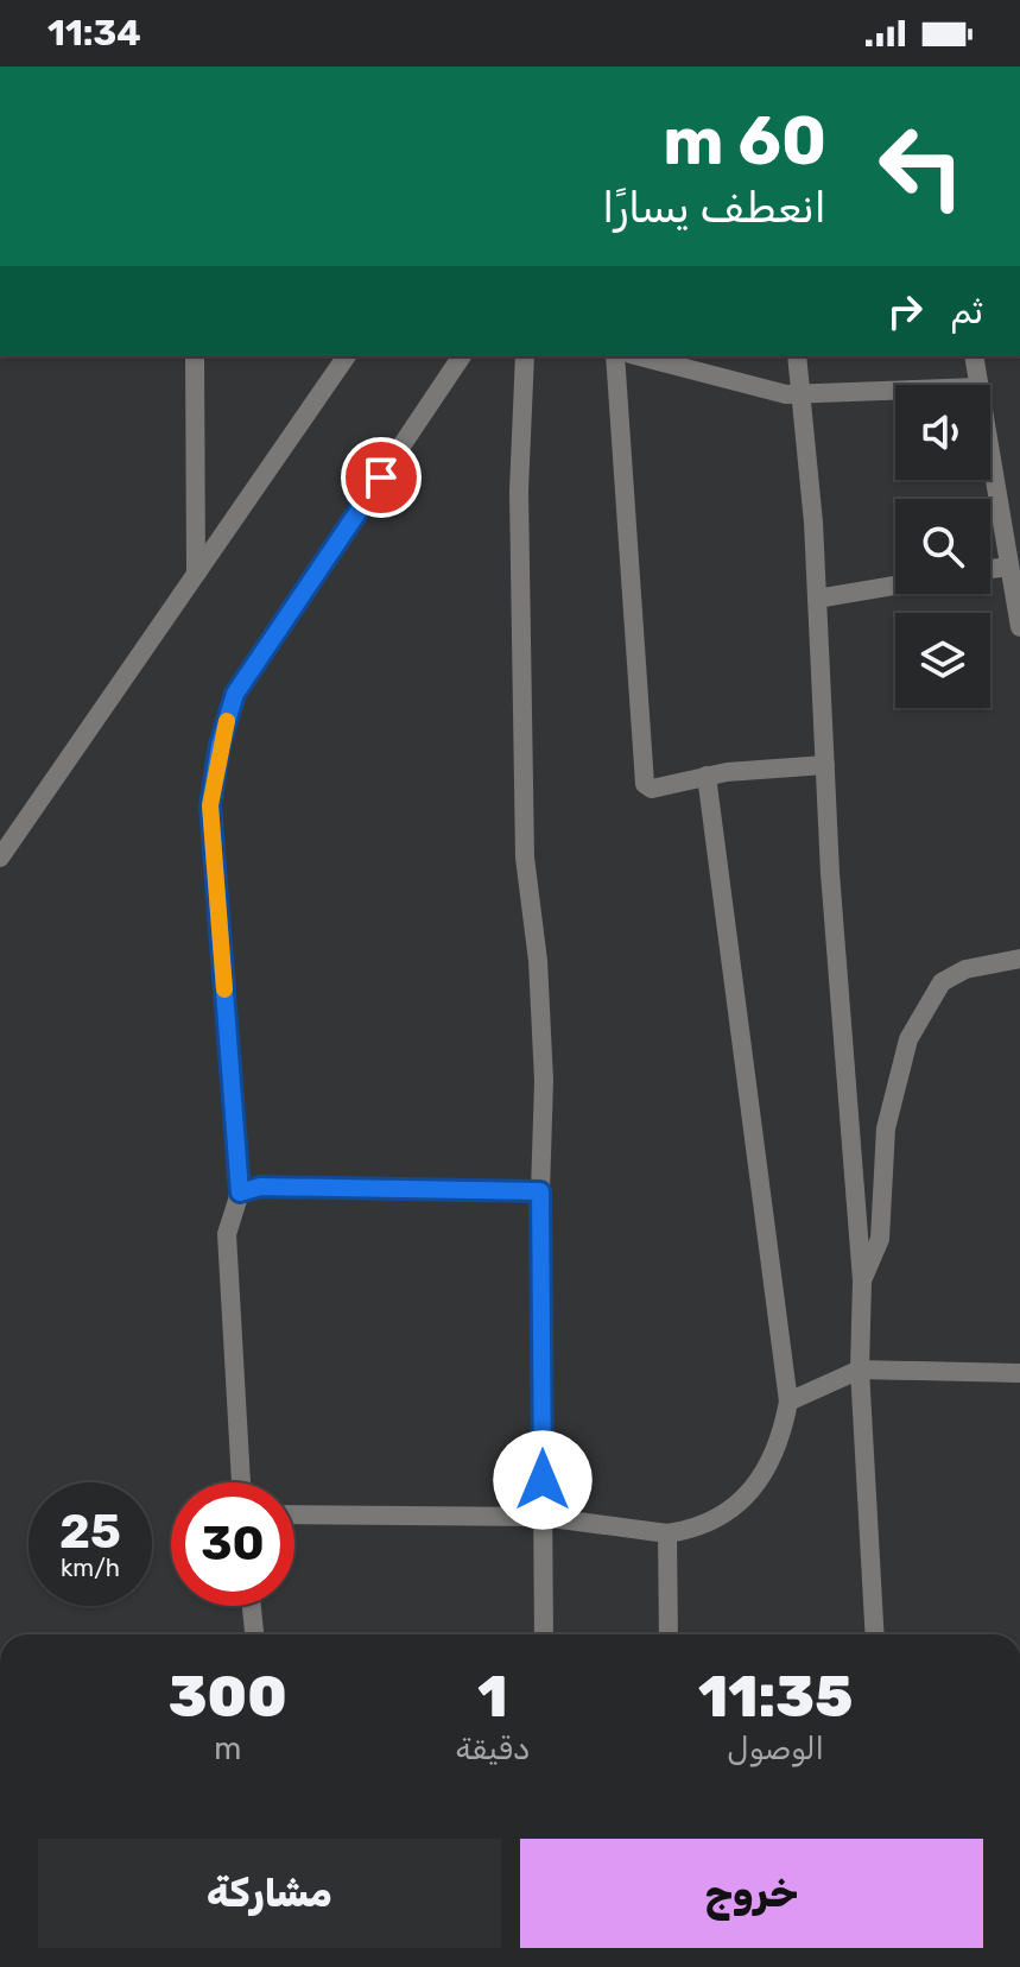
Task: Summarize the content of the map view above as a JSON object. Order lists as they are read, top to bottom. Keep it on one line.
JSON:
{"page":{"status":"11:34","turn":["60 m","انعطف يسارًا"],"then":"ثم","speed":"25 km/h","limit":"30","eta":["11:35","الوصول","1","دقيقة","300","m"],"buttons":["خروج","مشاركة"]}}
